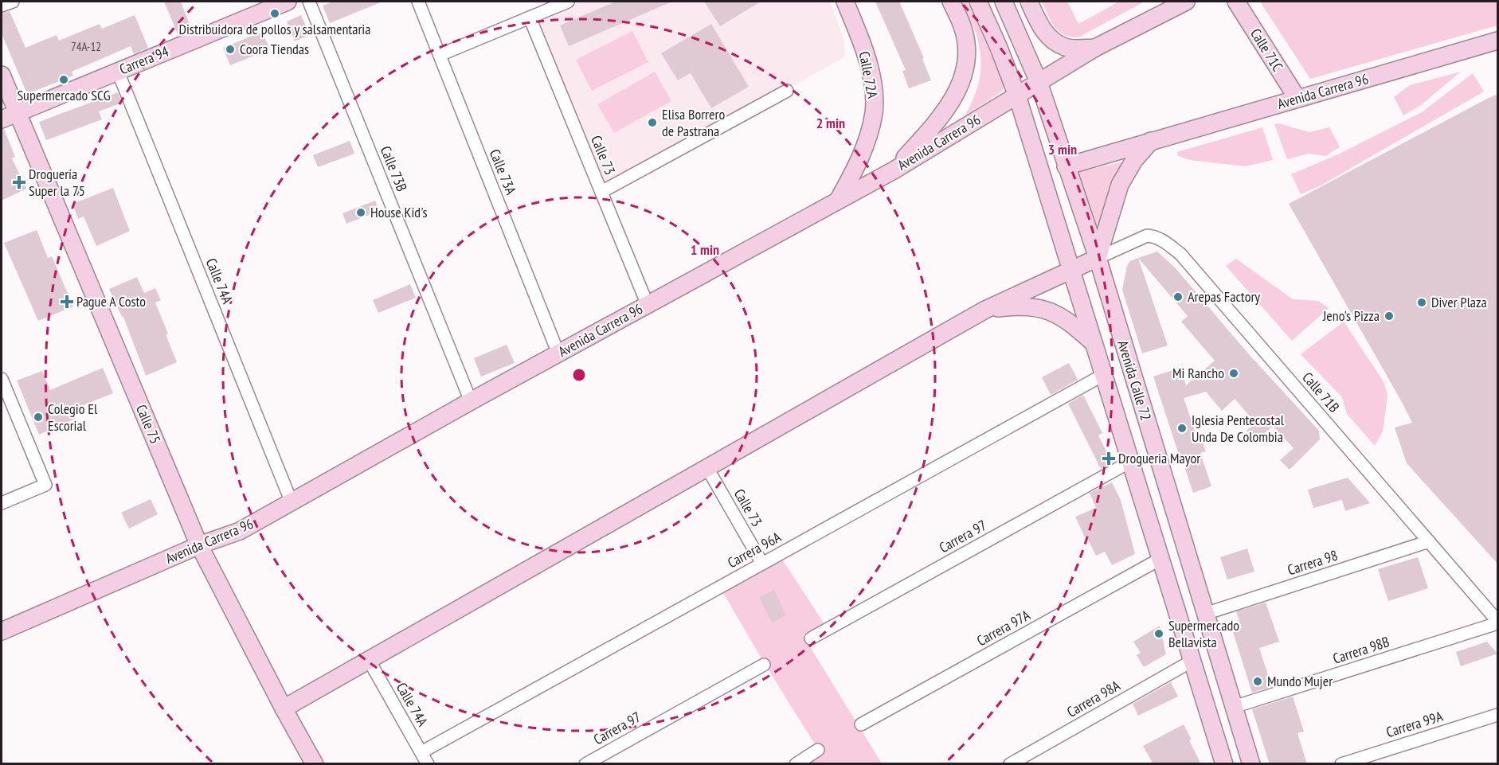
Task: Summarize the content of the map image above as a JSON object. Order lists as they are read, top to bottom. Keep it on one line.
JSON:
{"streets":{"main road":["Calle 71C","Carrera 94","Calle 72A","Avenida Carrera 96","Avenida Calle 72","Calle 75"],"street":["Calle 73","Calle 73B","Calle 73A","Calle 74A","Calle 71B","Carrera 97","Carrera 96A","Carrera 98","Carrera 97A","Carrera 98B","Carrera 98A","Carrera 99A"]},"crossings":[["Calle 71C","Avenida Carrera 96"],["Carrera 94","Calle 74A"],["Carrera 94","Calle 75"],["Calle 72A","Avenida Carrera 96"],["Avenida Carrera 96","Calle 73"],["Avenida Carrera 96","Calle 73B"],["Avenida Carrera 96","Calle 73A"],["Avenida Carrera 96","Calle 74A"],["Avenida Carrera 96","Avenida Calle 72"],["Avenida Carrera 96","Calle 75"],["Calle 73","Carrera 96A"],["Calle 74A","Carrera 96A"],["Avenida Calle 72","Calle 71B"],["Avenida Calle 72","Carrera 97"],["Avenida Calle 72","Carrera 96A"],["Avenida Calle 72","Carrera 98"],["Avenida Calle 72","Carrera 97A"],["Avenida Calle 72","Carrera 98B"],["Avenida Calle 72","Carrera 98A"],["Calle 71B","Carrera 98"],["Calle 71B","Carrera 98B"]],"places":{"other":["Distribuidora de pollos y salsamentaria","Coora Tiendas","Supermercado SCG","Elisa Borrero de Pastrana","House Kid's","Arepas Factory","Diver Plaza","Jeno's Pizza","Mi Rancho","Colegio El Escorial","Iglesia Pentecostal Unda De Colombia","Supermercado Bellavista","Mundo Mujer"],"health":["Droguería Super la 75","Pague A Costo","Drogueria Mayor"]},"house_numbers":["74A-12"],"rings":["2 min","3 min","1 min"]}
